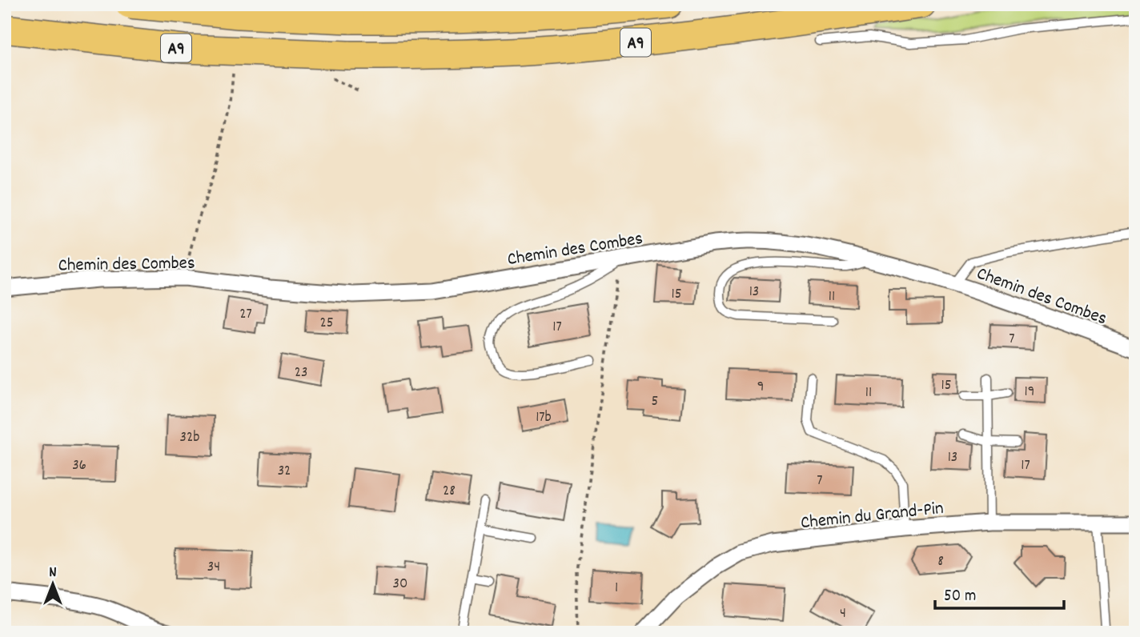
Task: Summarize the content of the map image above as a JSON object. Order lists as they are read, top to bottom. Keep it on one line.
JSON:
{"streets":{"highway":["A9"],"street":["Chemin des Combes","Chemin du Grand-Pin"]},"house_numbers":["13","15","11","27","25","17","7","23","15","9","19","11","5","17b","32b","13","36","17","32","7","28","8","34","30","1","4"],"scale_bar":"50 m","north":"top"}
